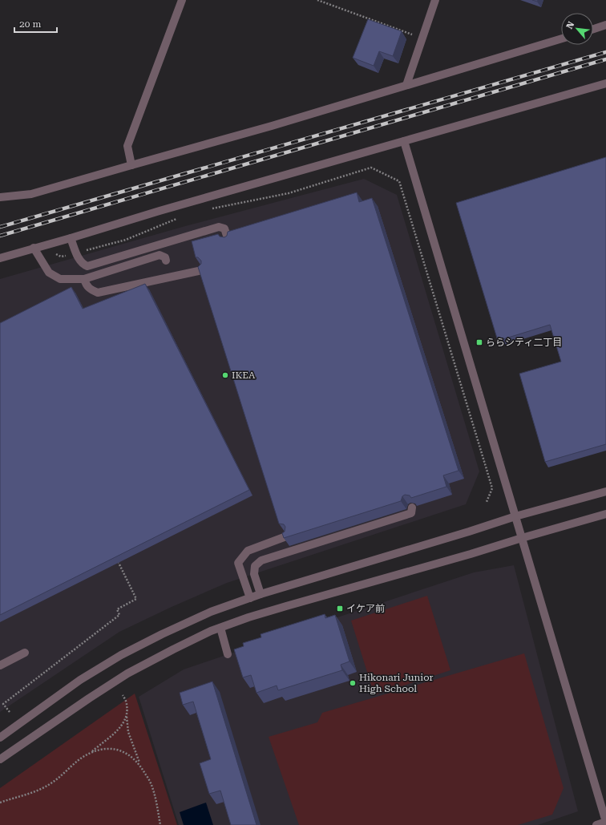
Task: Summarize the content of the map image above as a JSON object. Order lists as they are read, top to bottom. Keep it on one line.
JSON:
{"places":{"transit":["ららシティ二丁目","イケア前"],"other":["IKEA","Hikonari Junior High School"]},"scale_bar":"20 m","north":"top left"}
